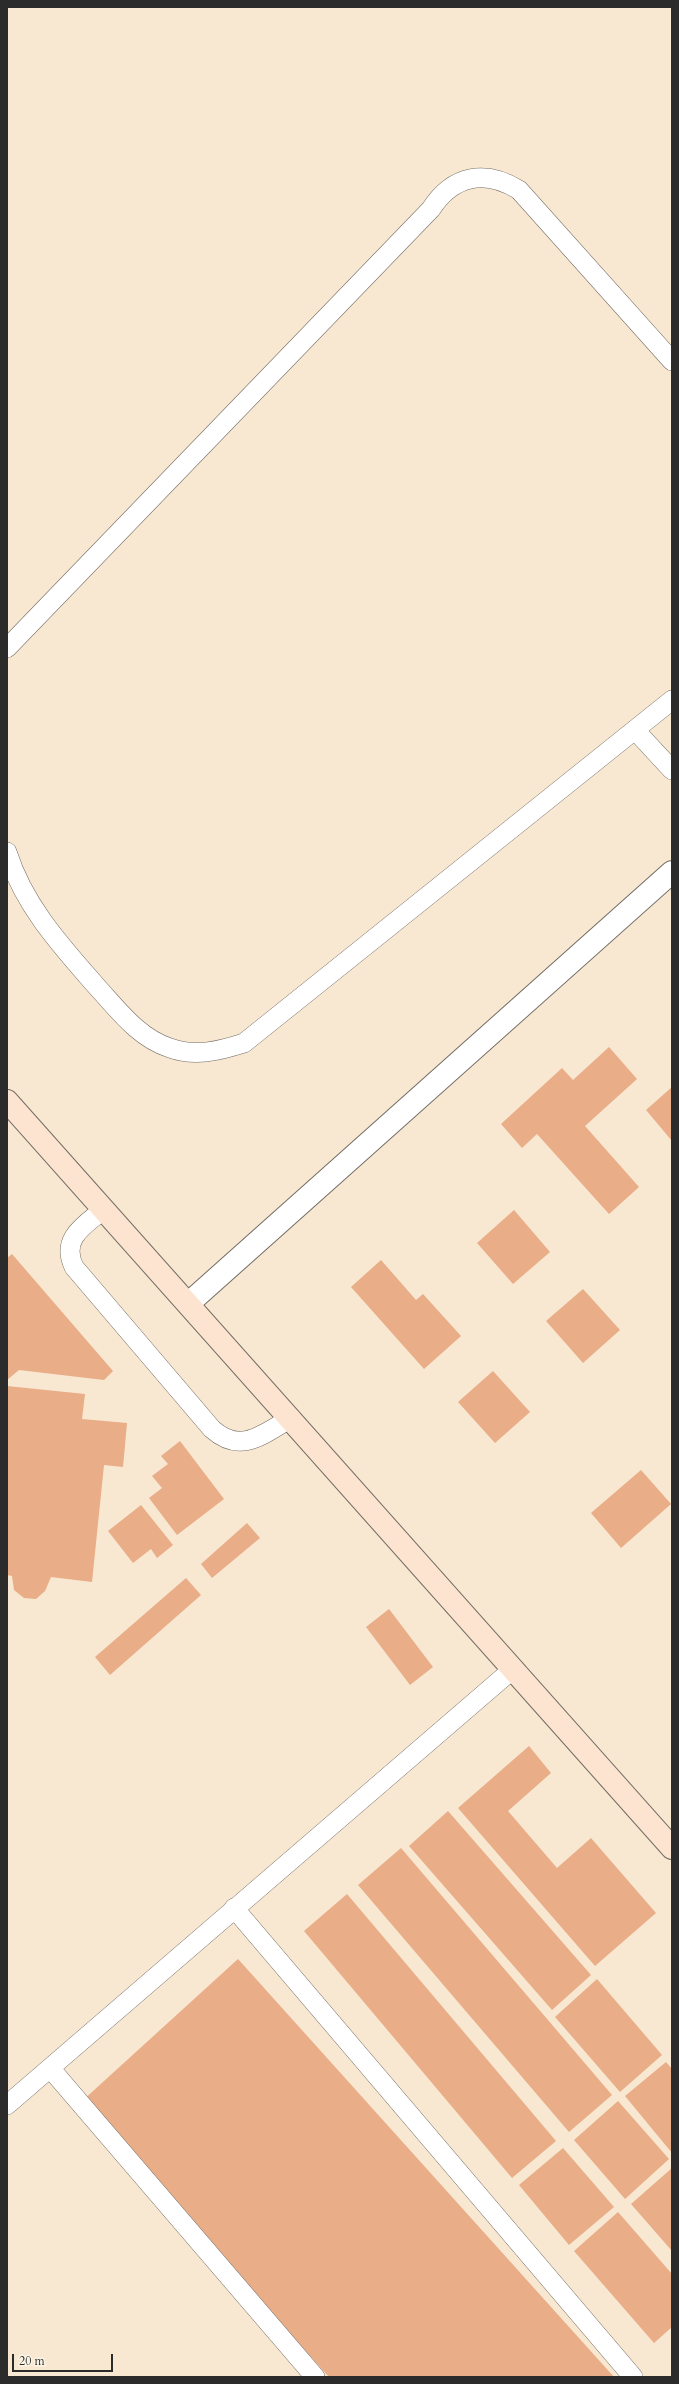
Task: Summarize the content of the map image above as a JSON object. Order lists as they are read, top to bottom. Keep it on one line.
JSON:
{"scale_bar":"20 m"}
